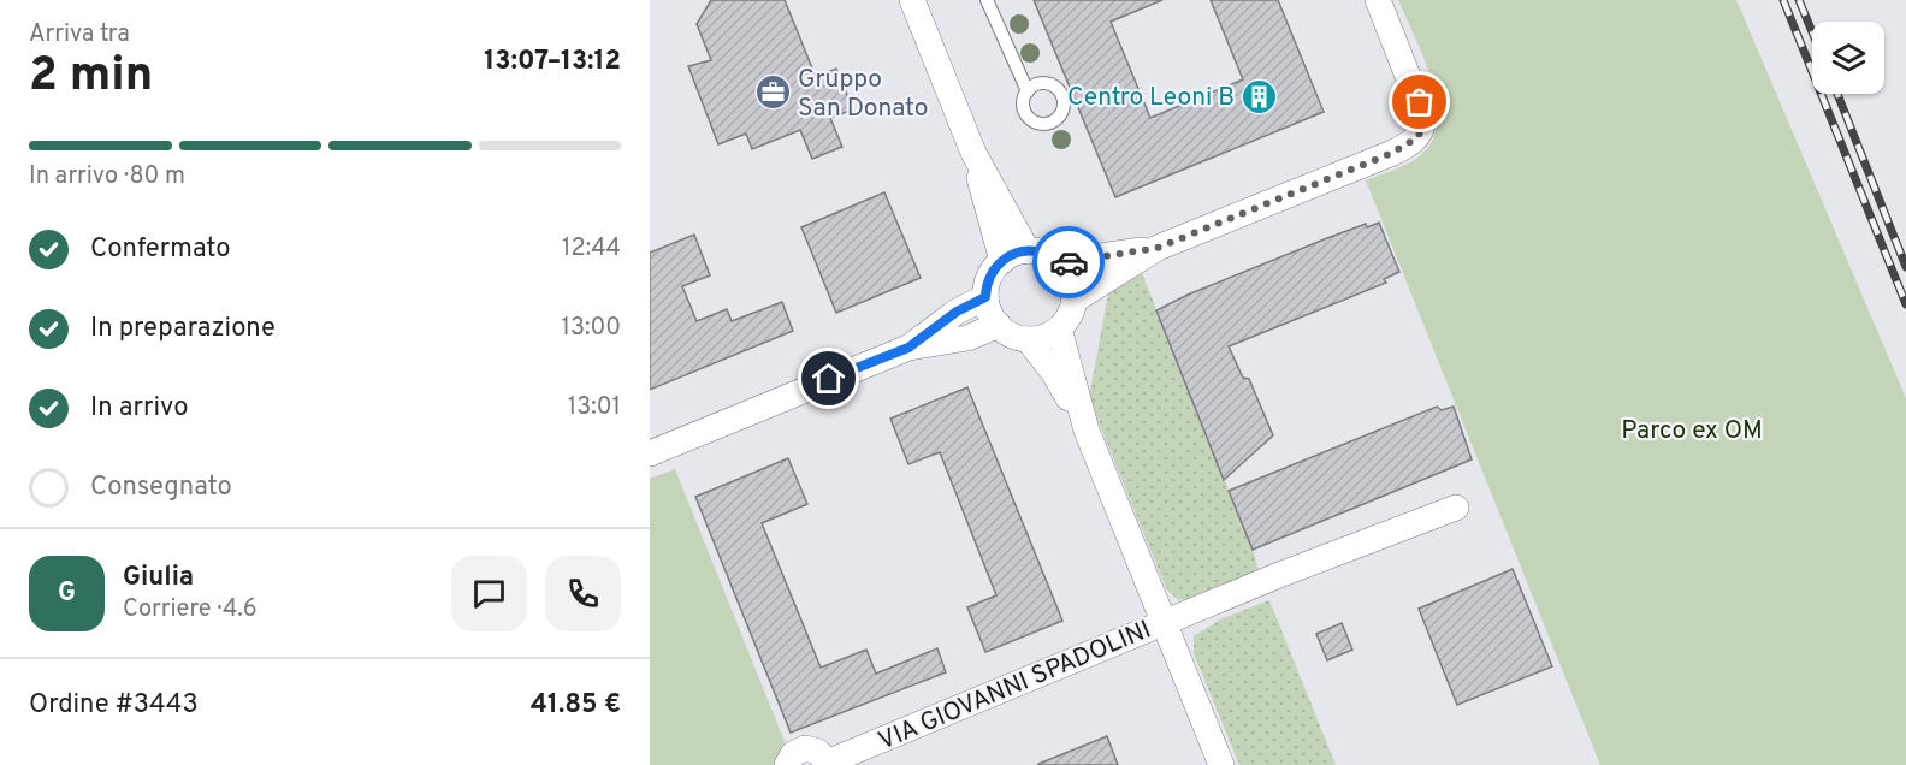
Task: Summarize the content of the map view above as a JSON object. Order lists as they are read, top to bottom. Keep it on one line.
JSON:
{"streets":{"street":["VIA GIOVANNI SPADOLINI"]},"parks":["Parco ex OM"],"places":{"office":["Gruppo San Donato"],"building":["Centro Leoni B"]},"page":{"heading":["2 min","Arriva tra","13:07–13:12"],"panel":["Giulia","Corriere · 4.6","Ordine #3443","41.85 €"],"bar":"In arrivo · 80 m","list":[["Confermato","12:44"],["In preparazione","13:00"],["In arrivo","13:01"],"Consegnato"],"round":"G"}}
